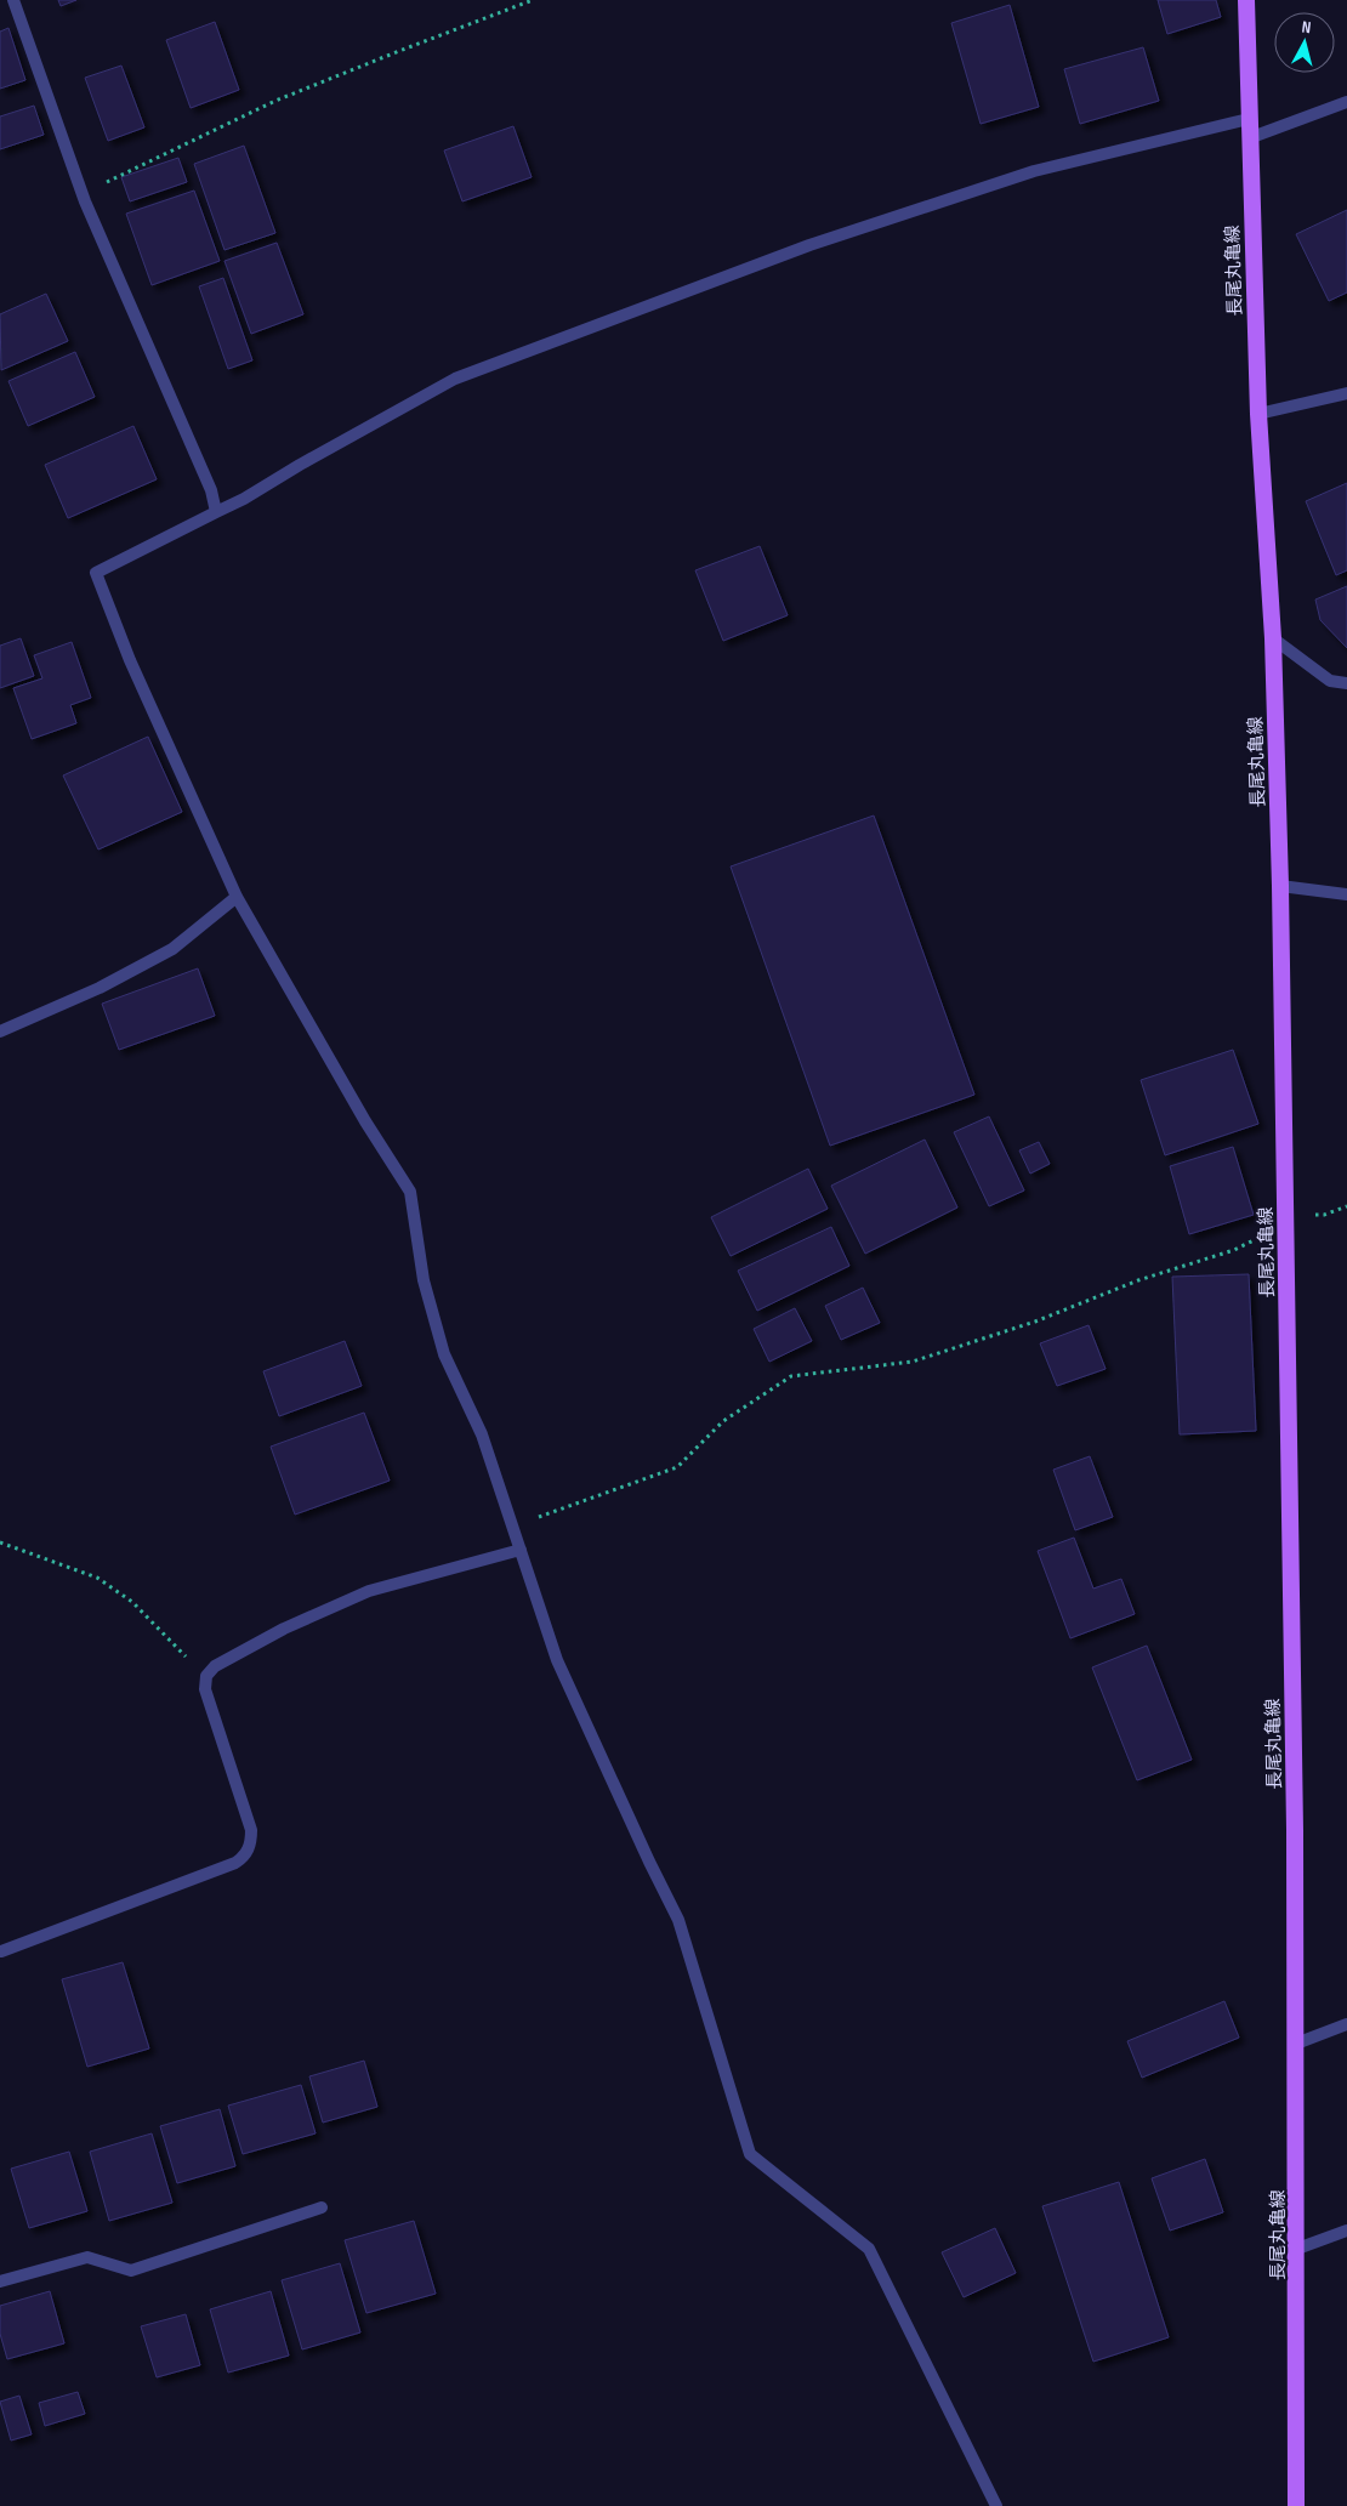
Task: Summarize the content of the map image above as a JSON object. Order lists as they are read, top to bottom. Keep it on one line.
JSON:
{"streets":{"main road":["長尾丸亀線"]},"north":"top"}
